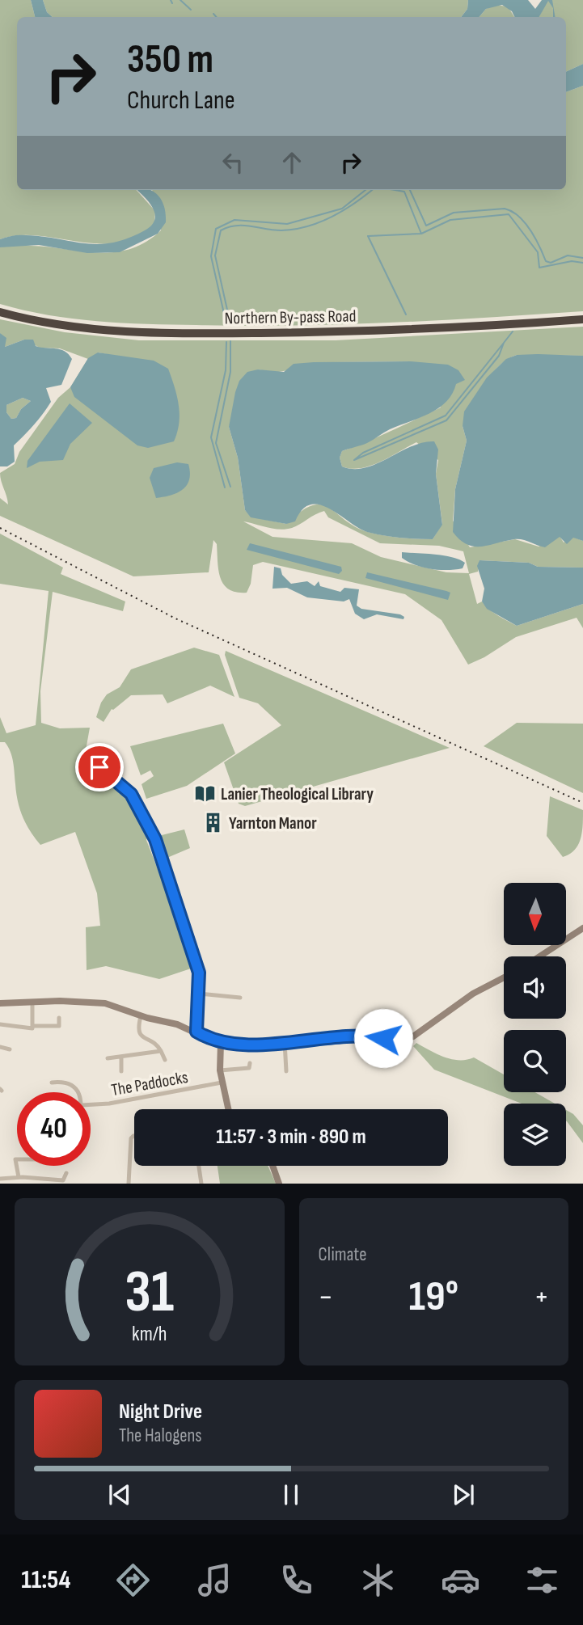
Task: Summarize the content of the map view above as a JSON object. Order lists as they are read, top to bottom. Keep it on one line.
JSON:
{"streets":{"highway":["Northern By-pass Road"],"street":["The Paddocks"]},"places":{"library":["Lanier Theological Library"],"building":["Yarnton Manor"]},"north":"bottom","page":{"turn":["350 m","Church Lane"],"limit":"40","trip":"11:57 · 3 min · 890 m","tile":"Climate","heat":["−","19°","+"],"song":["Night Drive","The Halogens"],"tabs":"11:54","gauge":["31","km/h"]}}
